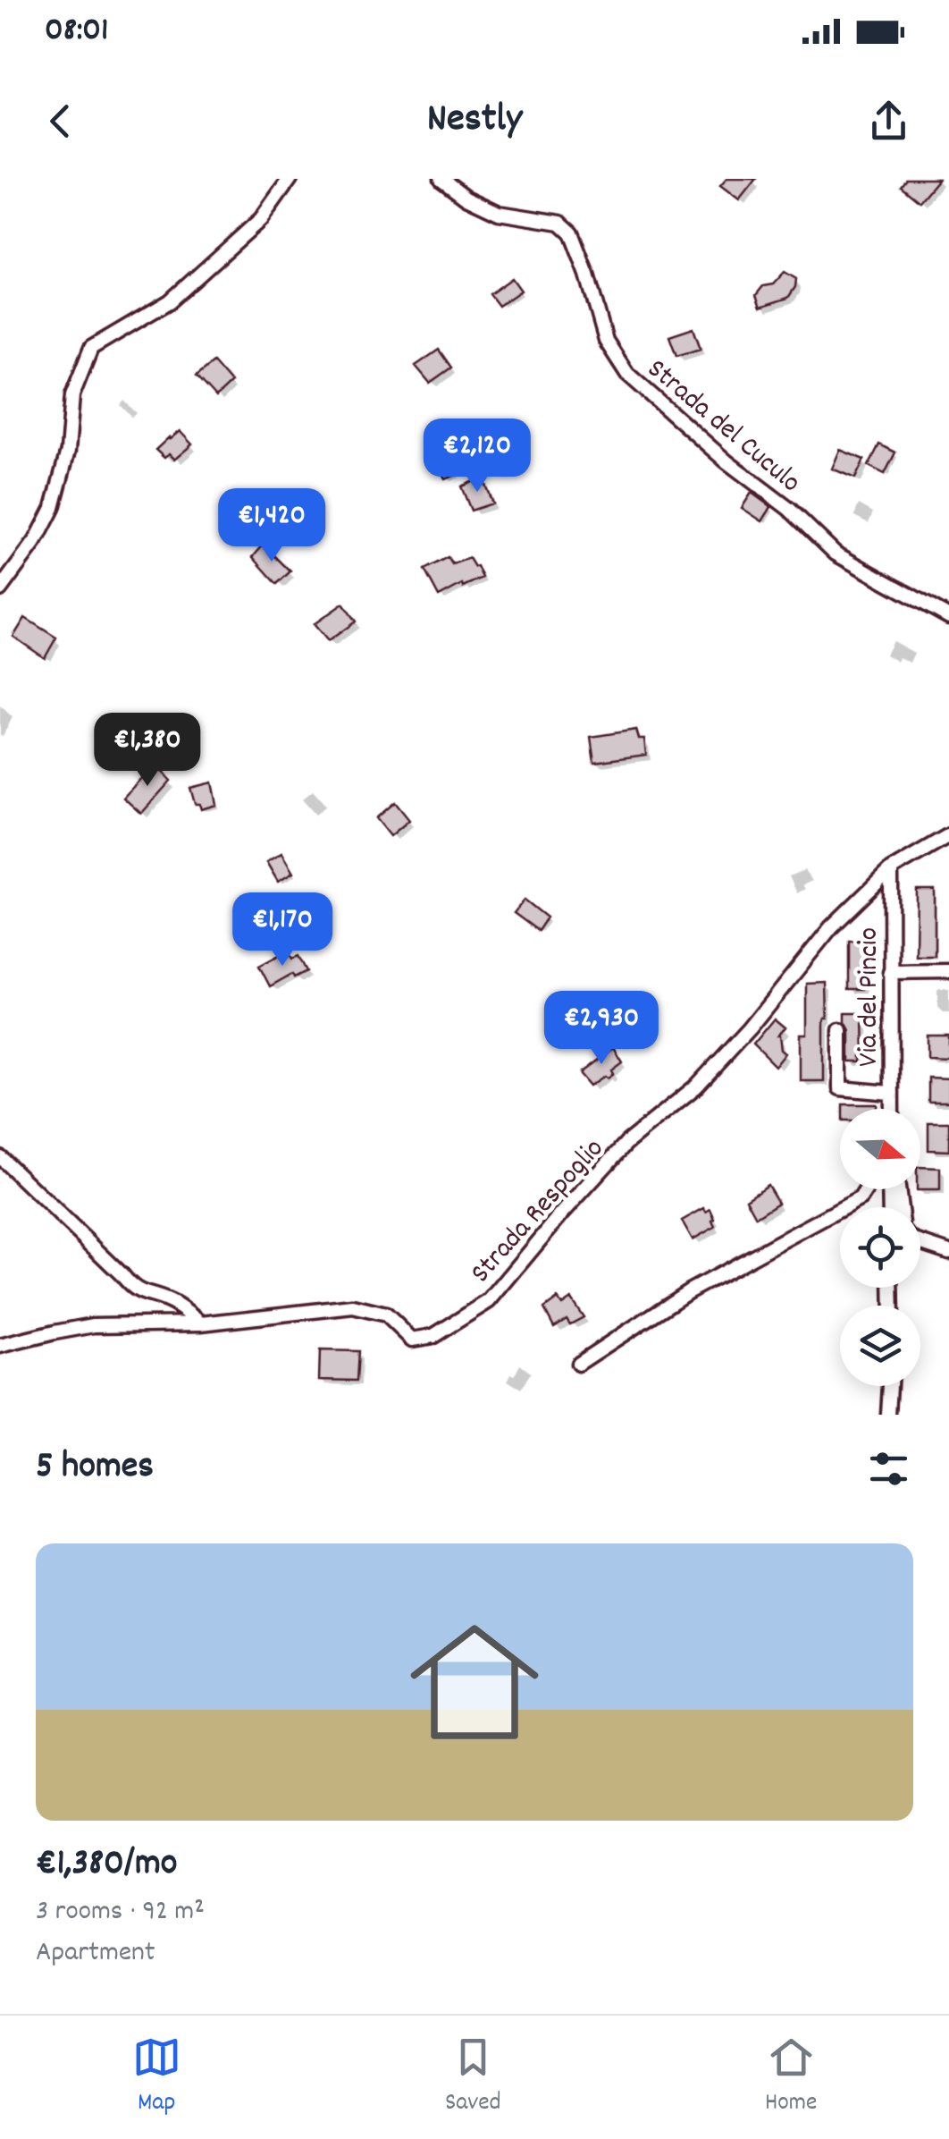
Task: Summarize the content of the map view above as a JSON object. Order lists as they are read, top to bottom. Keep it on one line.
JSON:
{"streets":{"street":["Strada del Cuculo","Via del Pincio","Strada Respoglio"]},"crossings":[["Via del Pincio","Strada Respoglio"]],"north":"right","page":{"status":"08:01","header":"Nestly","price":["€2,120","€1,420","€1,380","€1,170","€2,930"],"heading":"5 homes","list":[{"name":"€1,380/mo","note":"3 rooms · 92 m² · Apartment"}],"tabs":["Map","Saved","Home"]}}
